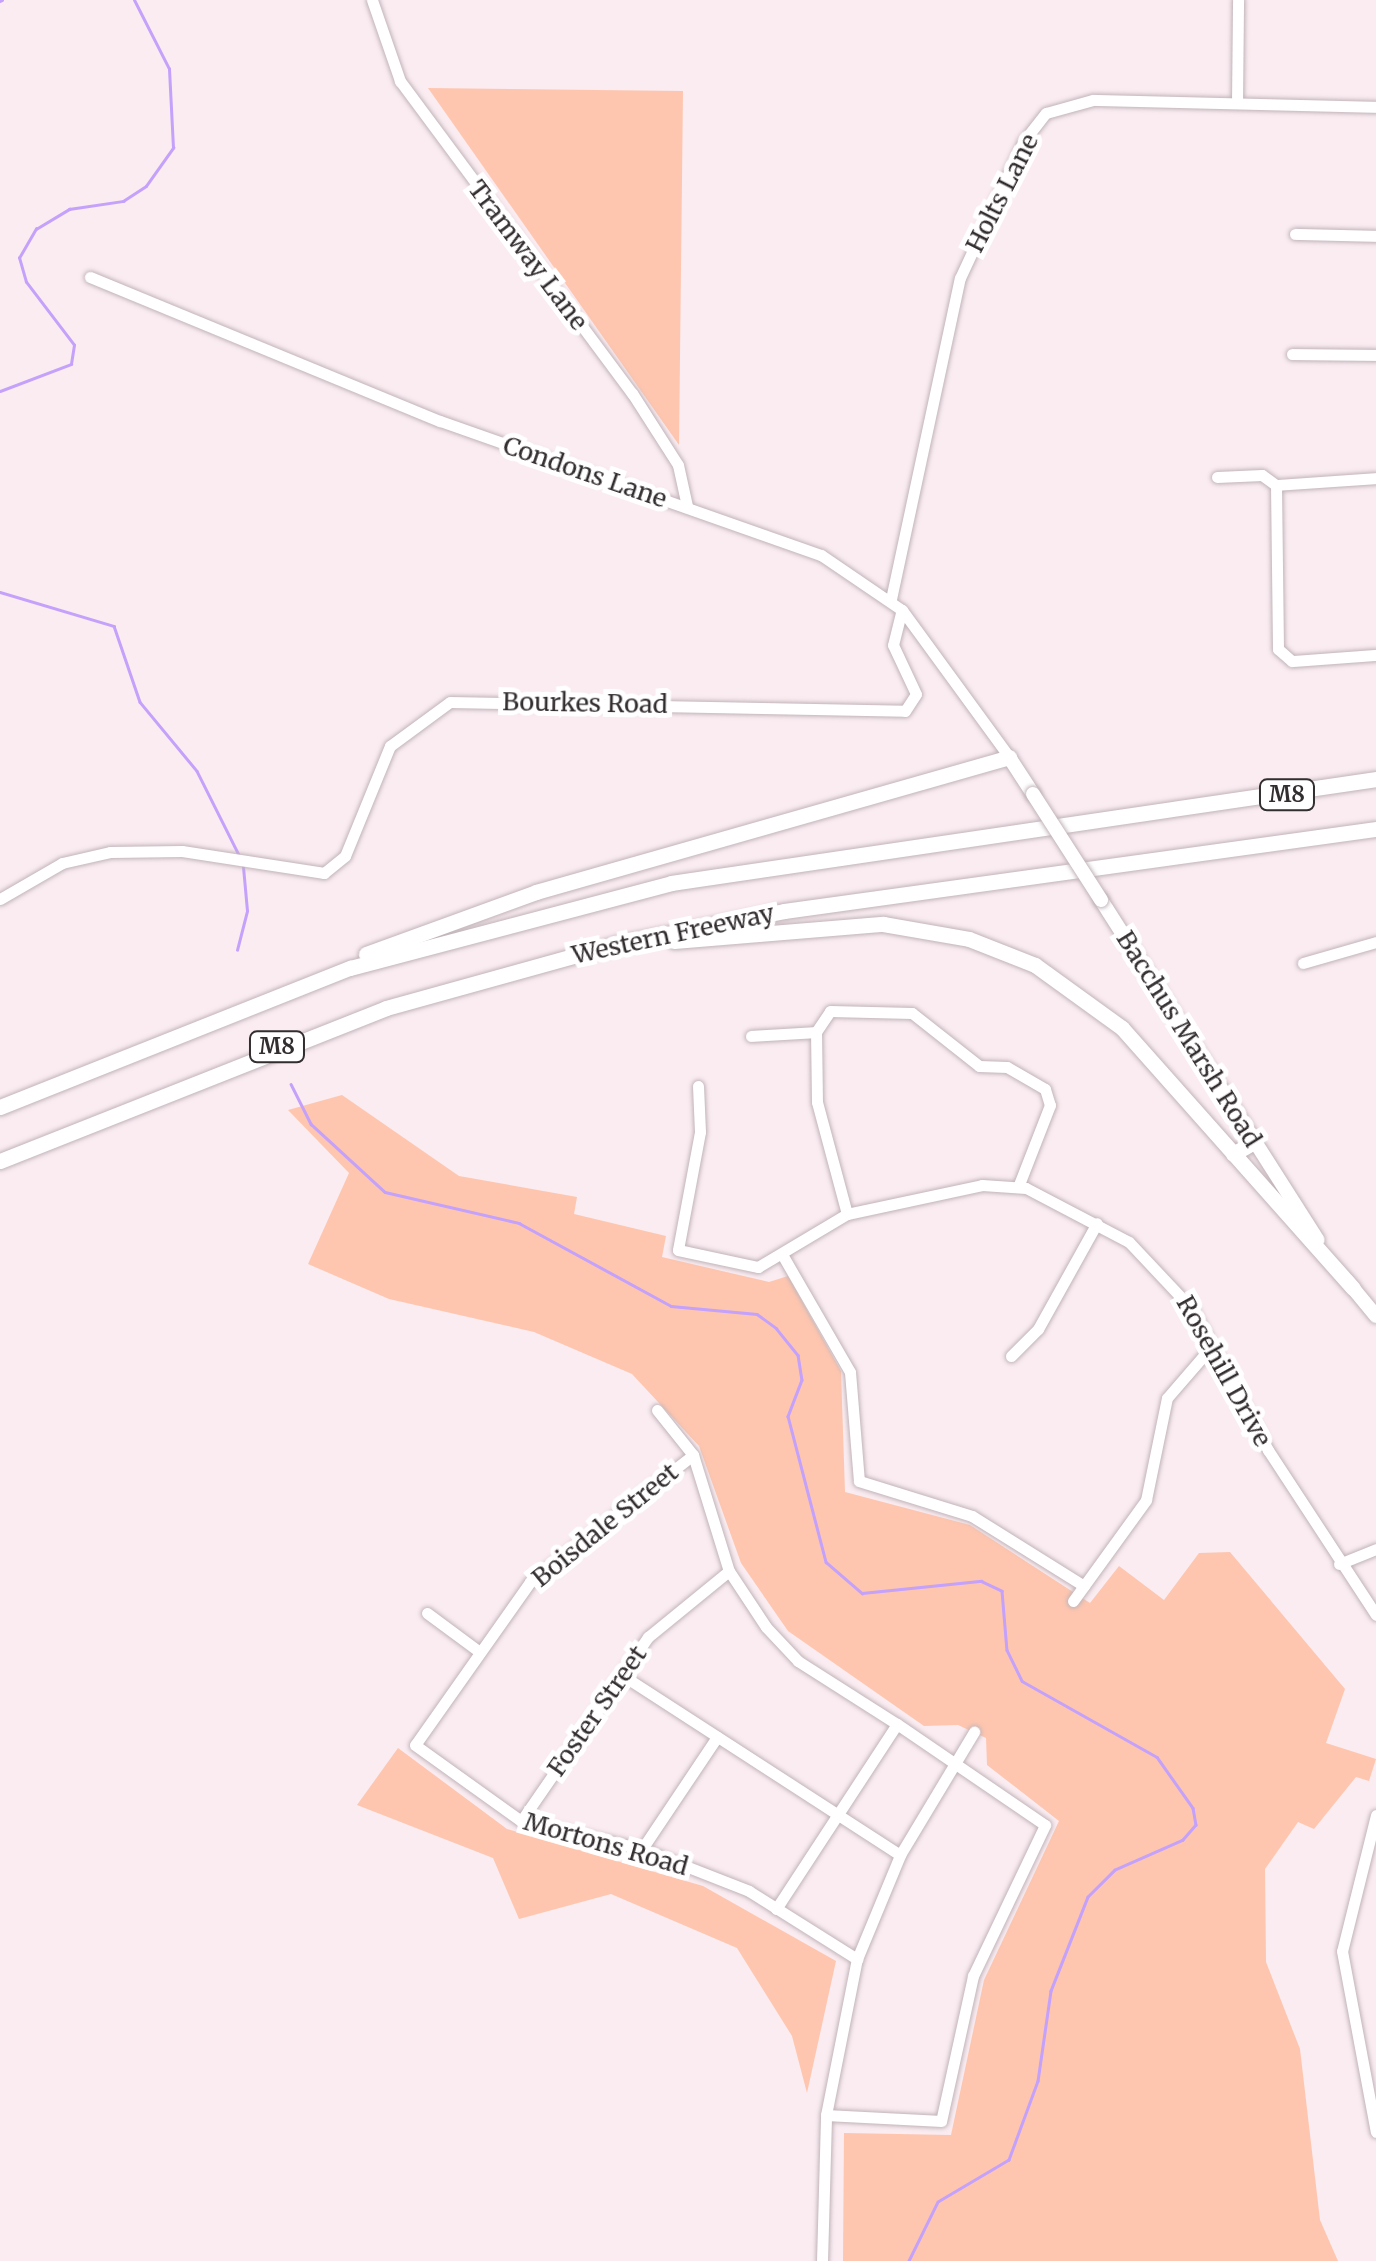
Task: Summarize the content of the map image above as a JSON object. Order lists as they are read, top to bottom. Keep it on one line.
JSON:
{"streets":{"highway":["M8","Western Freeway"],"main road":["Bacchus Marsh Road"],"street":["Holts Lane","Tramway Lane","Condons Lane","Bourkes Road","Rosehill Drive","Boisdale Street","Foster Street","Mortons Road"]},"crossings":[["Holts Lane","Condons Lane"],["Tramway Lane","Condons Lane"],["Condons Lane","Bourkes Road"],["Condons Lane","Bacchus Marsh Road"],["Boisdale Street","Mortons Road"],["Foster Street","Mortons Road"]]}
